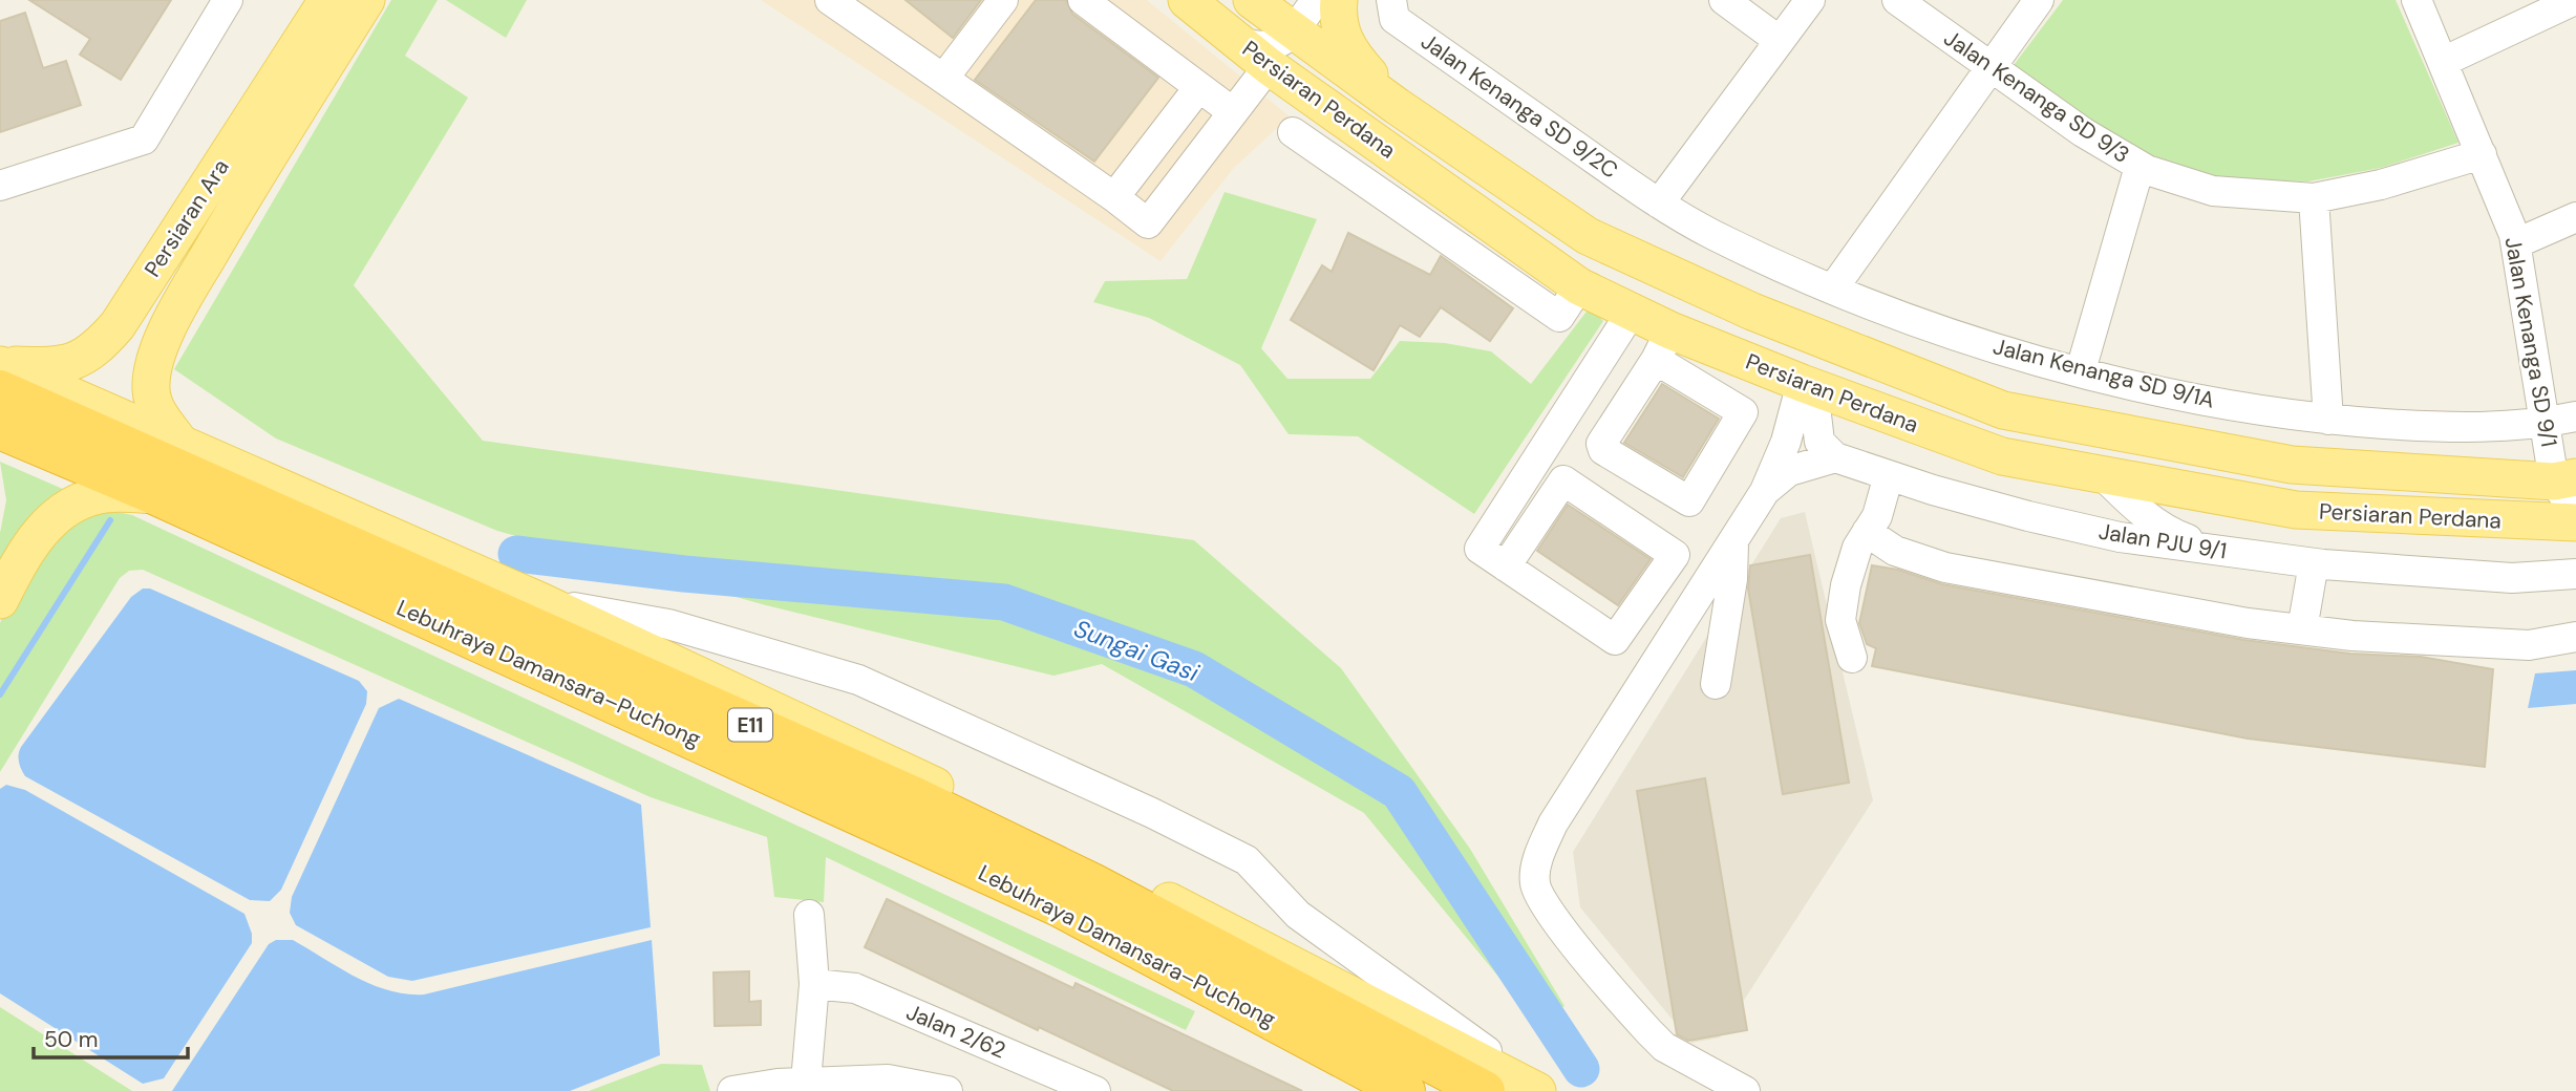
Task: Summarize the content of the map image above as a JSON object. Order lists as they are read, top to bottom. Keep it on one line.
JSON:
{"streets":{"highway":["Lebuhraya Damansara–Puchong","E11"],"main road":["Persiaran Perdana","Persiaran Ara"],"street":["Jalan Kenanga SD 9/3","Jalan Kenanga SD 9/2C","Jalan Kenanga SD 9/1","Jalan Kenanga SD 9/1A","Jalan PJU 9/1","Jalan 2/62"]},"crossings":[["Jalan Kenanga SD 9/3","Jalan Kenanga SD 9/1"],["Persiaran Perdana","Jalan Kenanga SD 9/1"],["Jalan Kenanga SD 9/2C","Jalan Kenanga SD 9/1A"],["Persiaran Ara","E11"],["Jalan Kenanga SD 9/1","Jalan Kenanga SD 9/1A"]],"water":["Sungai Gasi"],"scale_bar":"50 m"}
